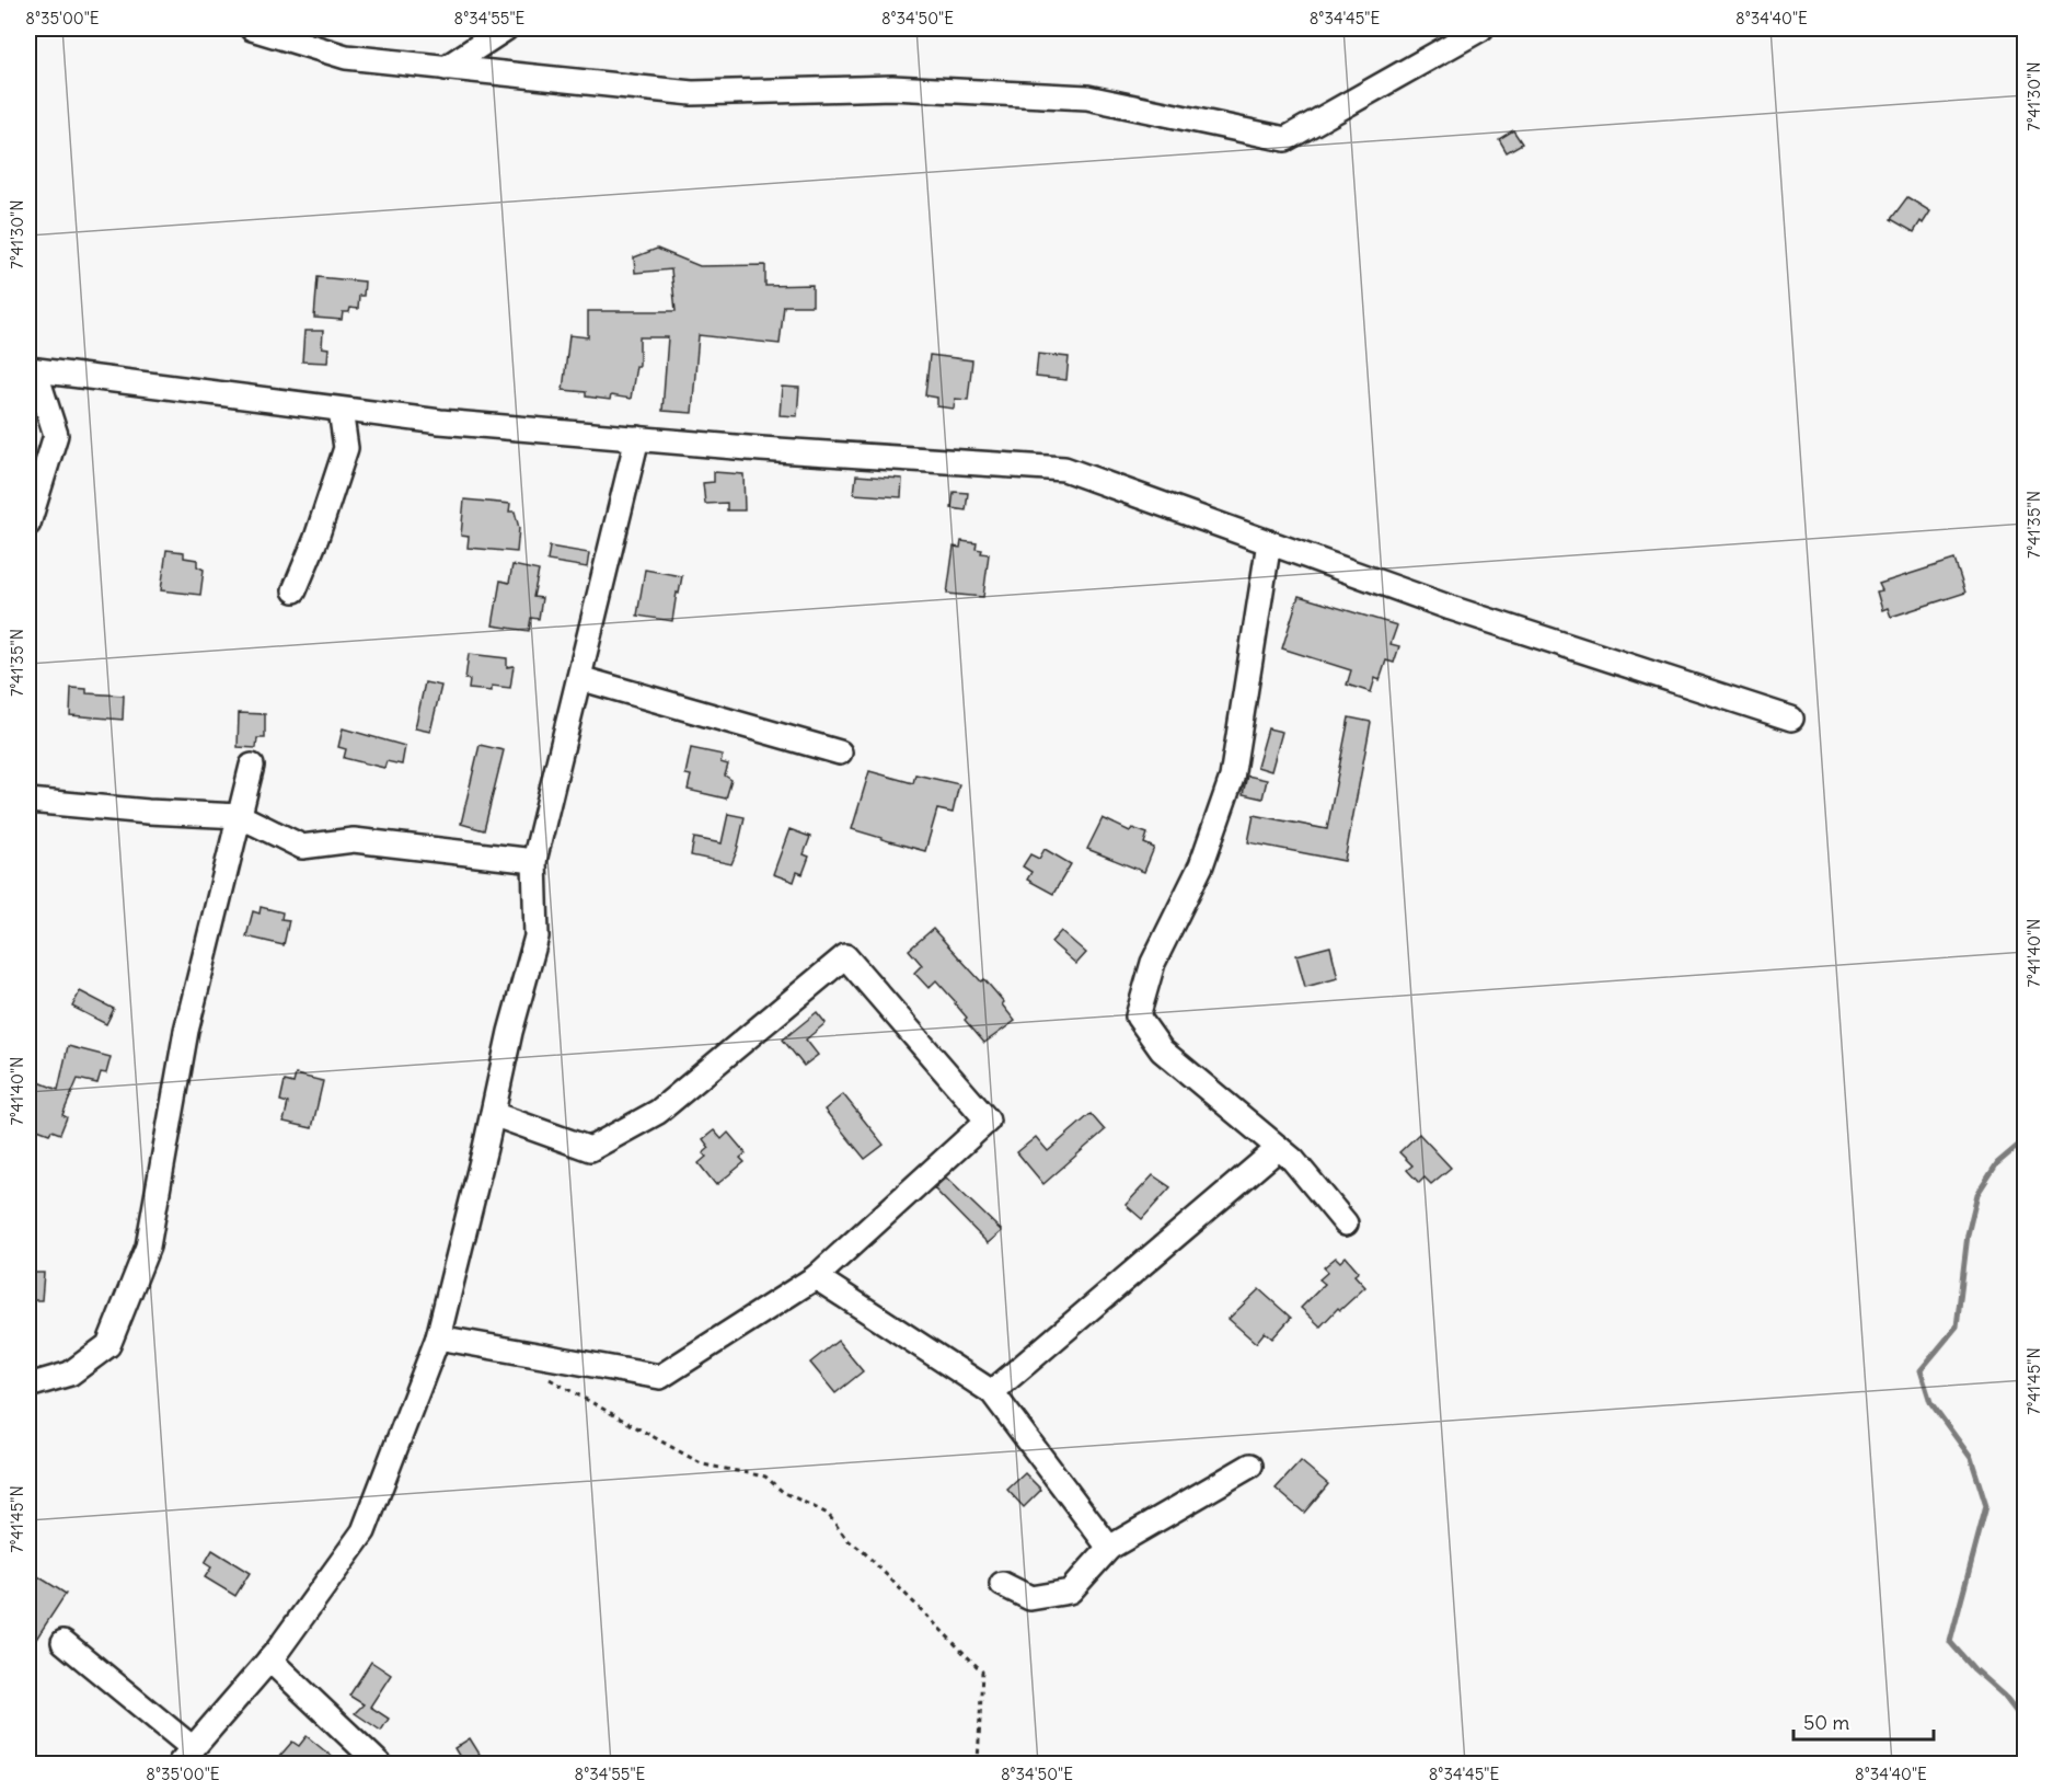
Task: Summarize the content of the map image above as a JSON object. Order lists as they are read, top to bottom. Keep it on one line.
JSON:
{"scale_bar":"50 m","coordinates":["8°35'00\"E","8°34'55\"E","8°34'50\"E","8°34'45\"E","8°34'40\"E","7°41'30\"N","7°41'35\"N","7°41'40\"N","7°41'45\"N"]}
